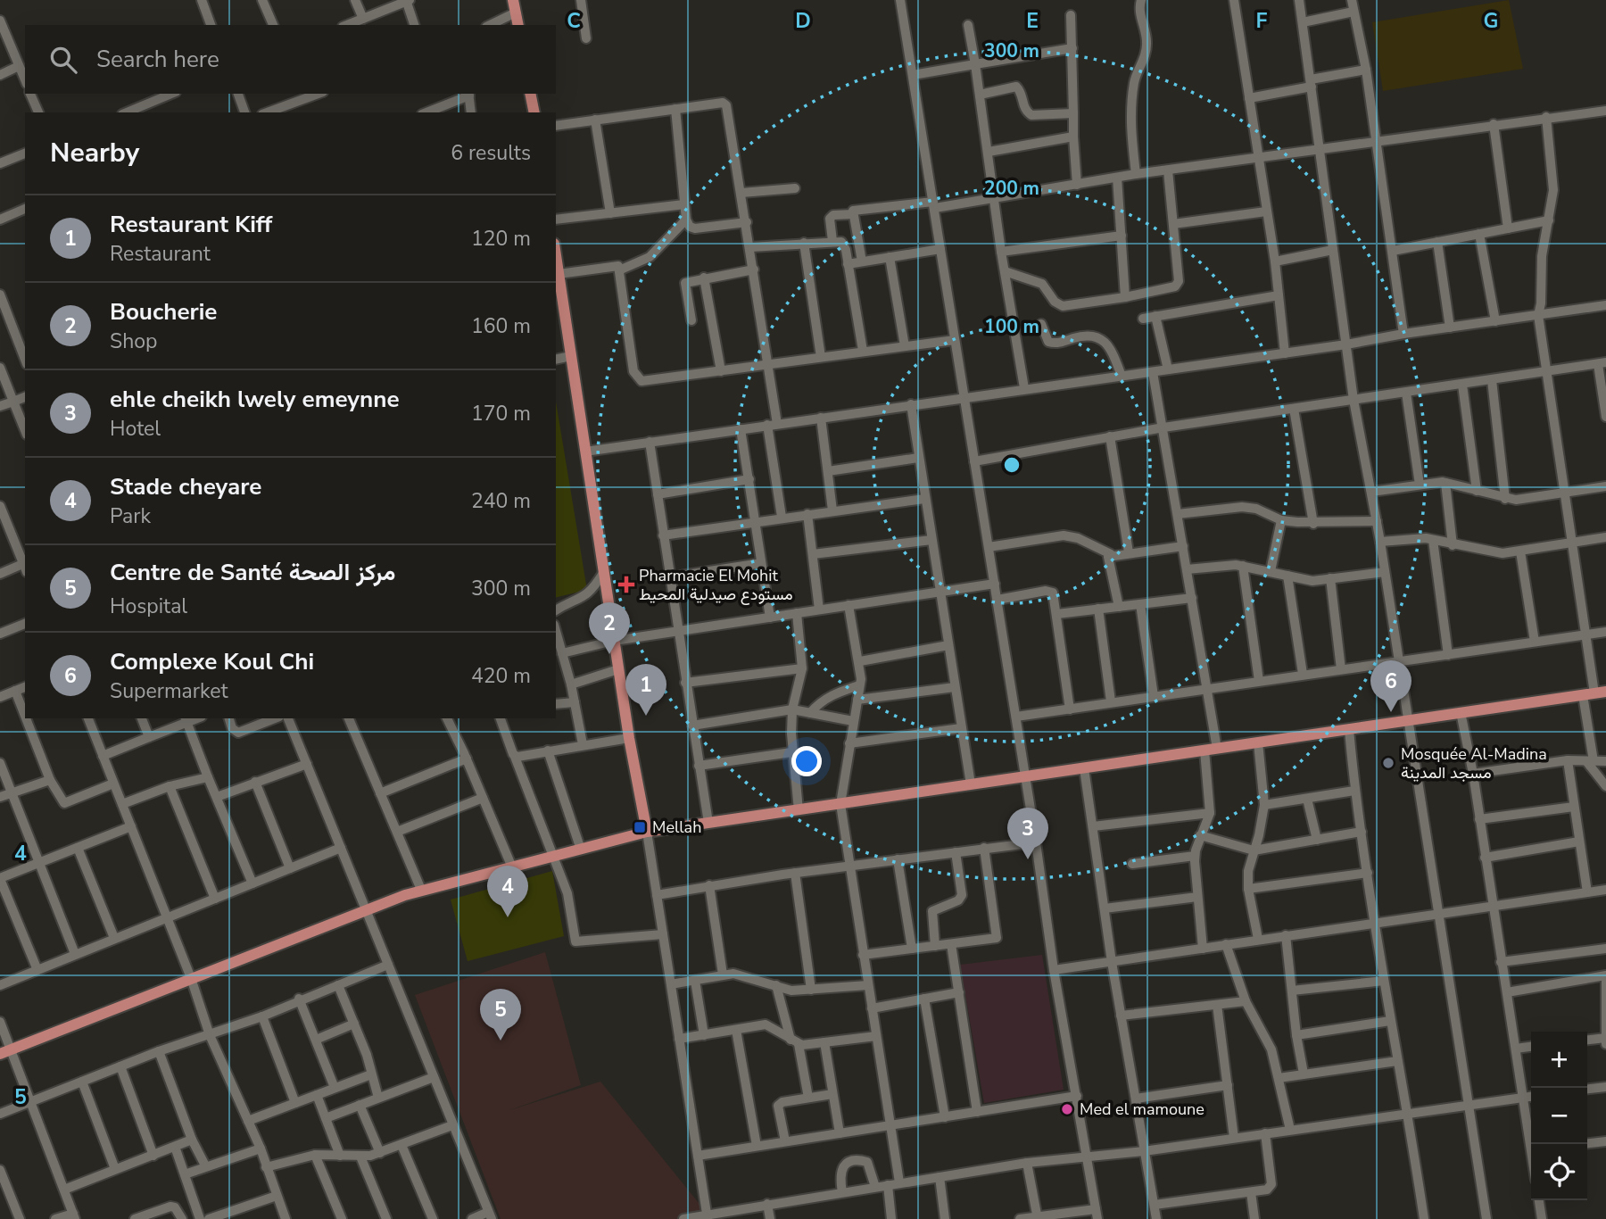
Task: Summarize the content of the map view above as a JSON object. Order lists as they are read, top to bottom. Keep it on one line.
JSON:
{"places":{"health":["Pharmacie El Mohit مستودع صيدلية المحيط"],"other":["Mosquée Al-Madina مسجد المدينة","Med el mamoune"],"transit":["Mellah"]},"page":{"search":"Search here","heading":["Nearby","6 results"],"list":[{"mark":"1","name":"Restaurant Kiff","note":"Restaurant","value":"120 m"},{"mark":"2","name":"Boucherie","note":"Shop","value":"160 m"},{"mark":"3","name":"ehle cheikh lwely emeynne","note":"Hotel","value":"170 m"},{"mark":"4","name":"Stade cheyare","note":"Park","value":"240 m"},{"mark":"5","name":"Centre de Santé مركز الصحة","note":"Hospital","value":"300 m"},{"mark":"6","name":"Complexe Koul Chi","note":"Supermarket","value":"420 m"}],"pins":["2","6","1","3","4","5"],"map_buttons":["+","−"]},"grid":{"columns":["C","D","E","F","G"],"rows":["4","5"]},"rings":["300 m","200 m","100 m"]}
